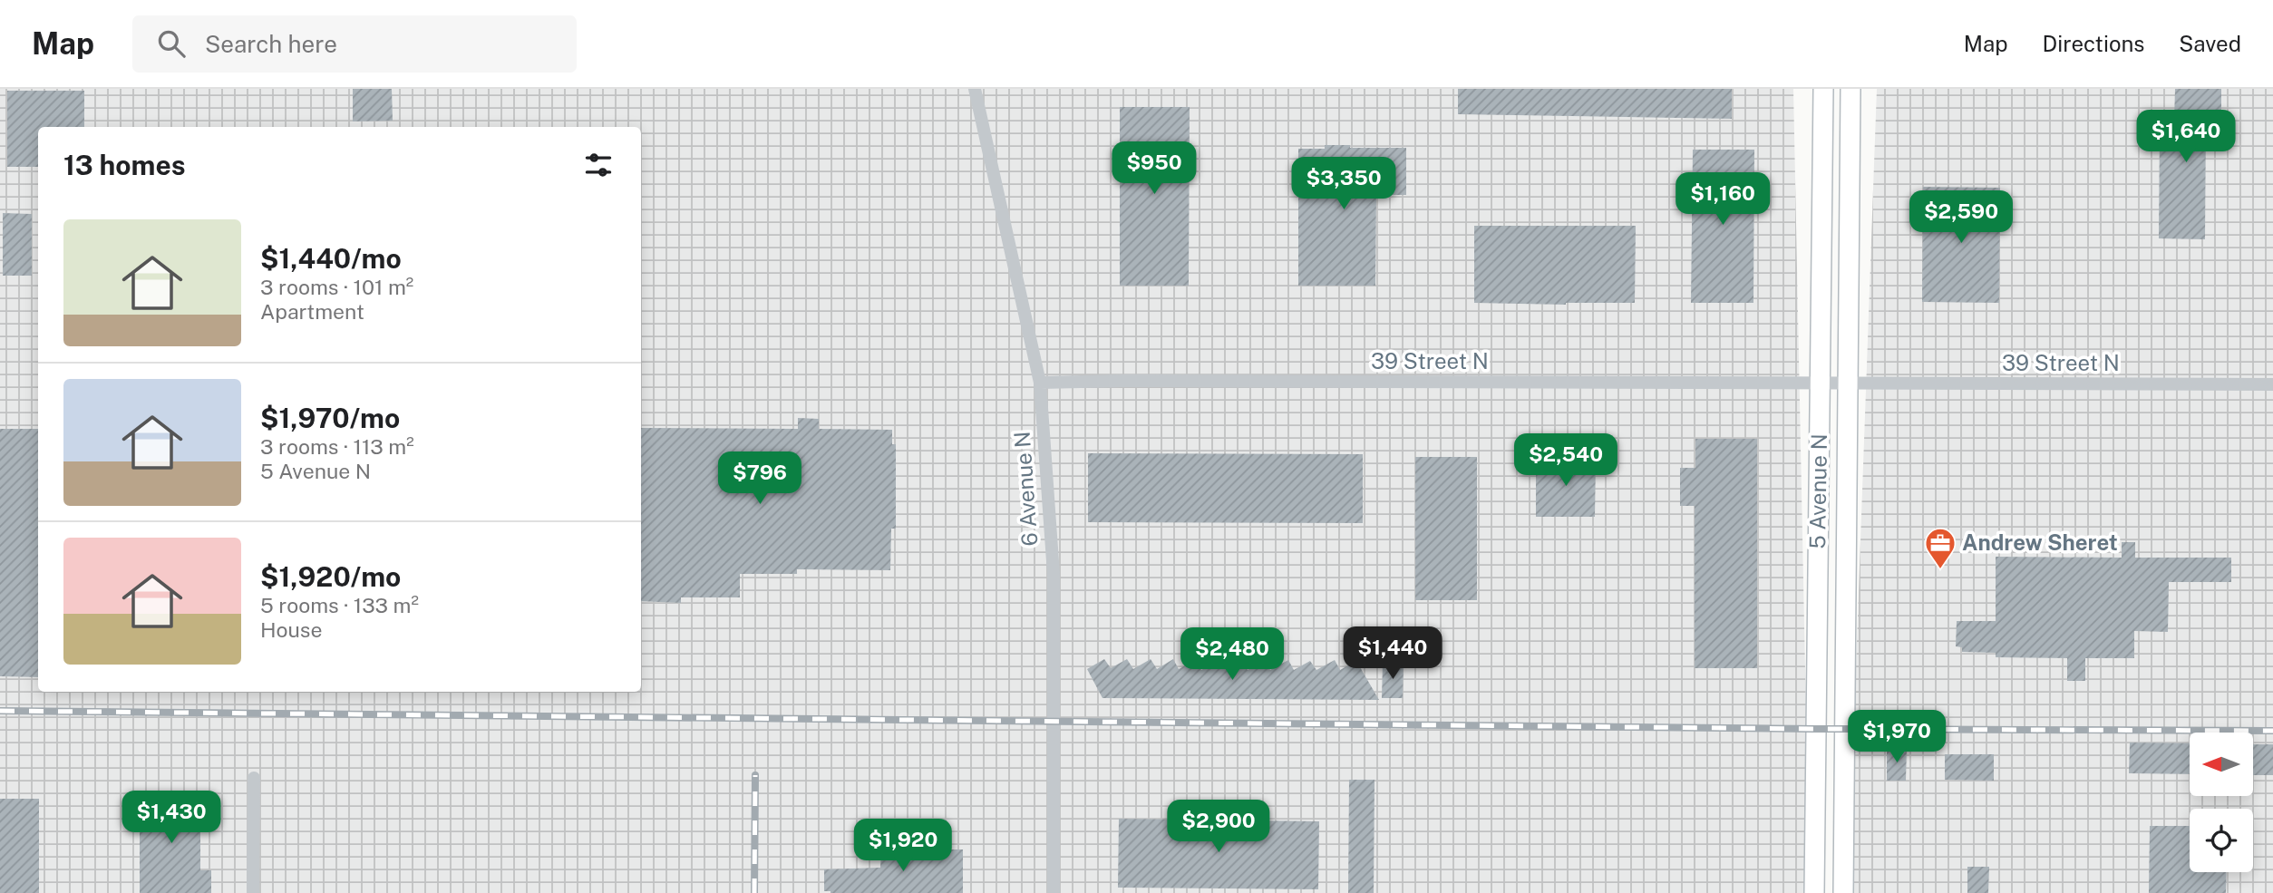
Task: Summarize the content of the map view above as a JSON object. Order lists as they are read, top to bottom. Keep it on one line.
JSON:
{"streets":{"main road":["5 Avenue N"],"street":["39 Street N","6 Avenue N"]},"crossings":[["39 Street N","6 Avenue N"],["39 Street N","5 Avenue N"]],"places":{"office":["Andrew Sheret"]},"north":"left","page":{"header":"Map","search":"Search here","nav":["Map","Directions","Saved"],"price":["$1,640","$950","$3,350","$1,160","$2,590","$2,540","$796","$1,440","$2,480","$1,970","$1,430","$2,900","$1,920"],"heading":"13 homes","list":[{"name":"$1,440/mo","note":"3 rooms · 101 m² · Apartment"},{"name":"$1,970/mo","note":"3 rooms · 113 m² · 5 Avenue N"},{"name":"$1,920/mo","note":"5 rooms · 133 m² · House"}]}}
